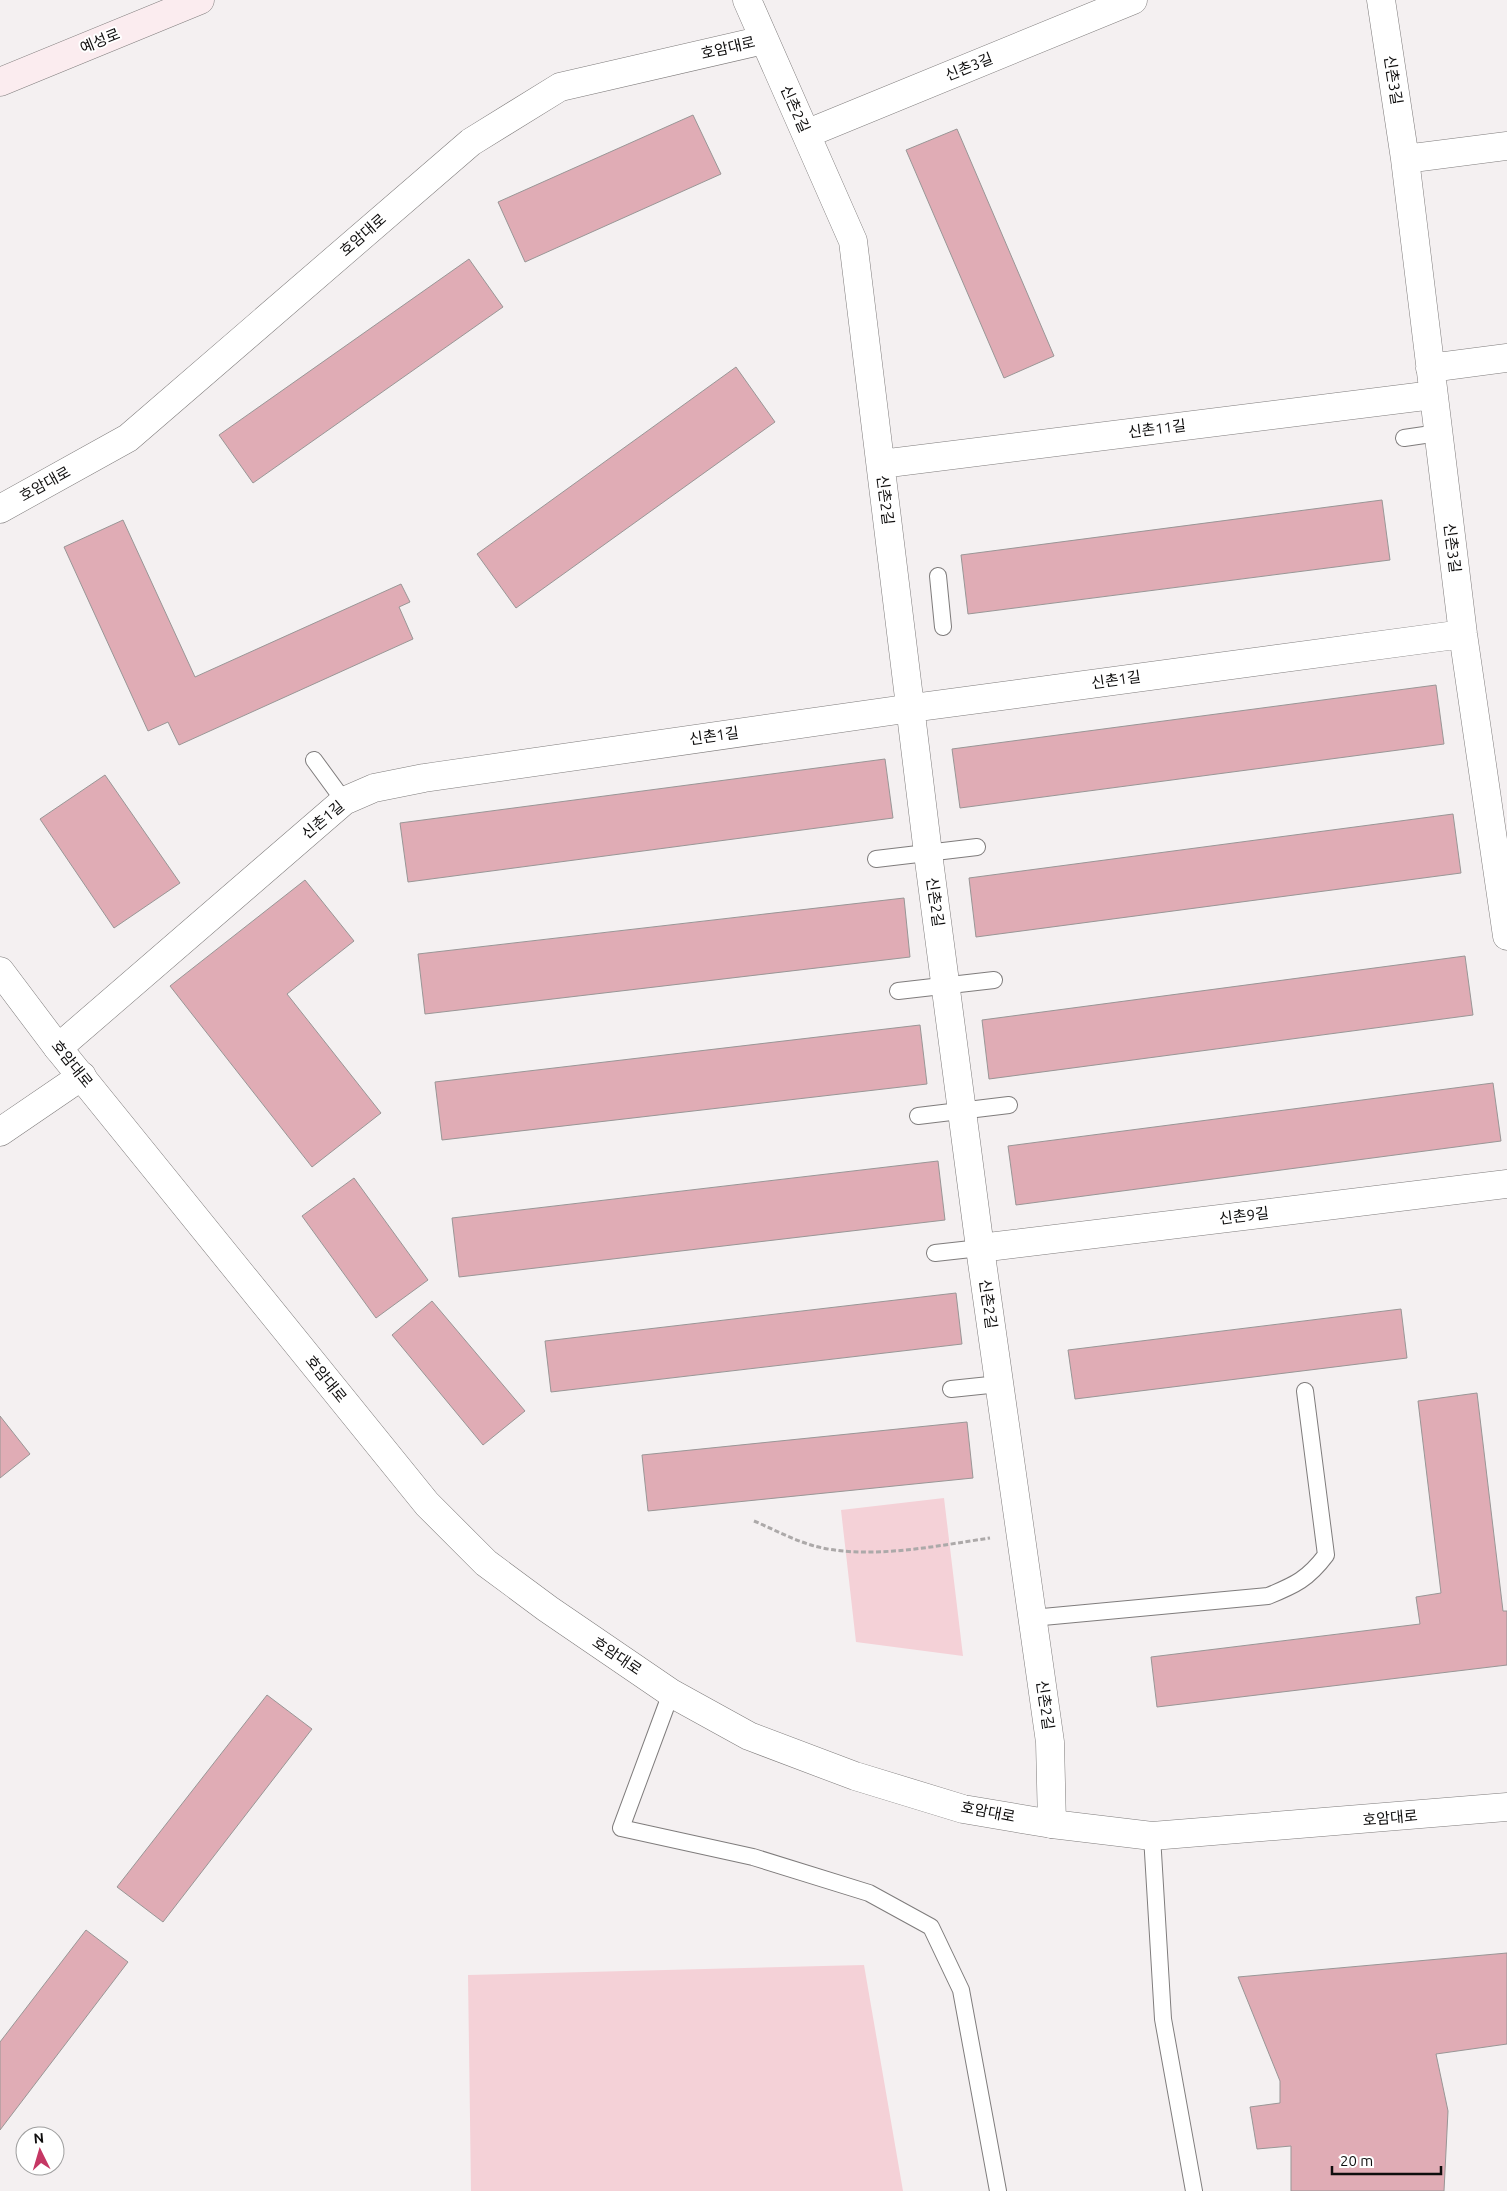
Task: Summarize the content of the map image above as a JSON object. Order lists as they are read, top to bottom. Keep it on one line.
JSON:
{"streets":{"main road":["예성로"],"street":["호암대로","신촌3길","신촌2길","신촌11길","신촌1길","신촌9길"]},"crossings":[["호암대로","신촌2길"],["호암대로","신촌1길"],["신촌3길","신촌2길"],["신촌3길","신촌11길"],["신촌3길","신촌1길"],["신촌2길","신촌11길"],["신촌2길","신촌1길"],["신촌2길","신촌9길"]],"scale_bar":"20 m","north":"top"}
